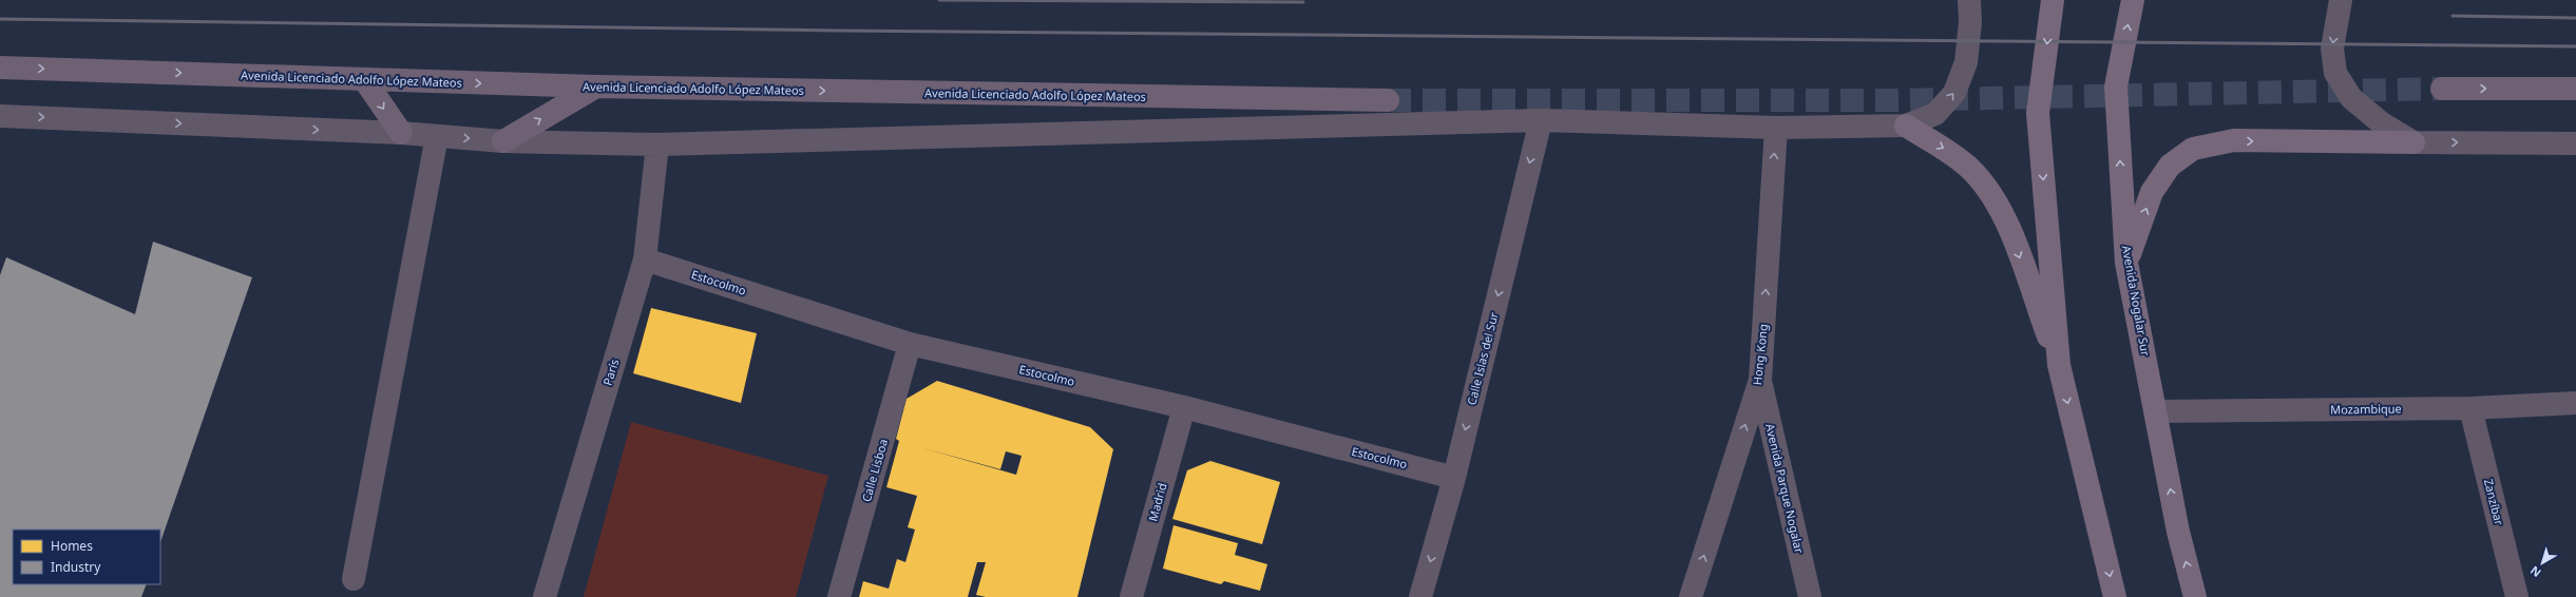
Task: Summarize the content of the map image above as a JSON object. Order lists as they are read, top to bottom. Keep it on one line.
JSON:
{"streets":{"highway":["Avenida Nogalar Sur"],"main road":["Avenida Licenciado Adolfo López Mateos"],"street":["Estocolmo","Hong Kong","Calle Islas del Sur","París","Mozambique","Calle Lisboa","Avenida Parque Nogalar","Madrid","Zanzíbar"]},"crossings":[["Estocolmo","Calle Islas del Sur"],["Estocolmo","París"],["Estocolmo","Calle Lisboa"],["Estocolmo","Madrid"],["Avenida Nogalar Sur","Mozambique"],["Hong Kong","Avenida Parque Nogalar"],["Mozambique","Zanzíbar"]],"one_way":["Avenida Licenciado Adolfo López Mateos","Hong Kong","Calle Islas del Sur"],"legend":["Homes","Industry"],"north":"bottom left"}
